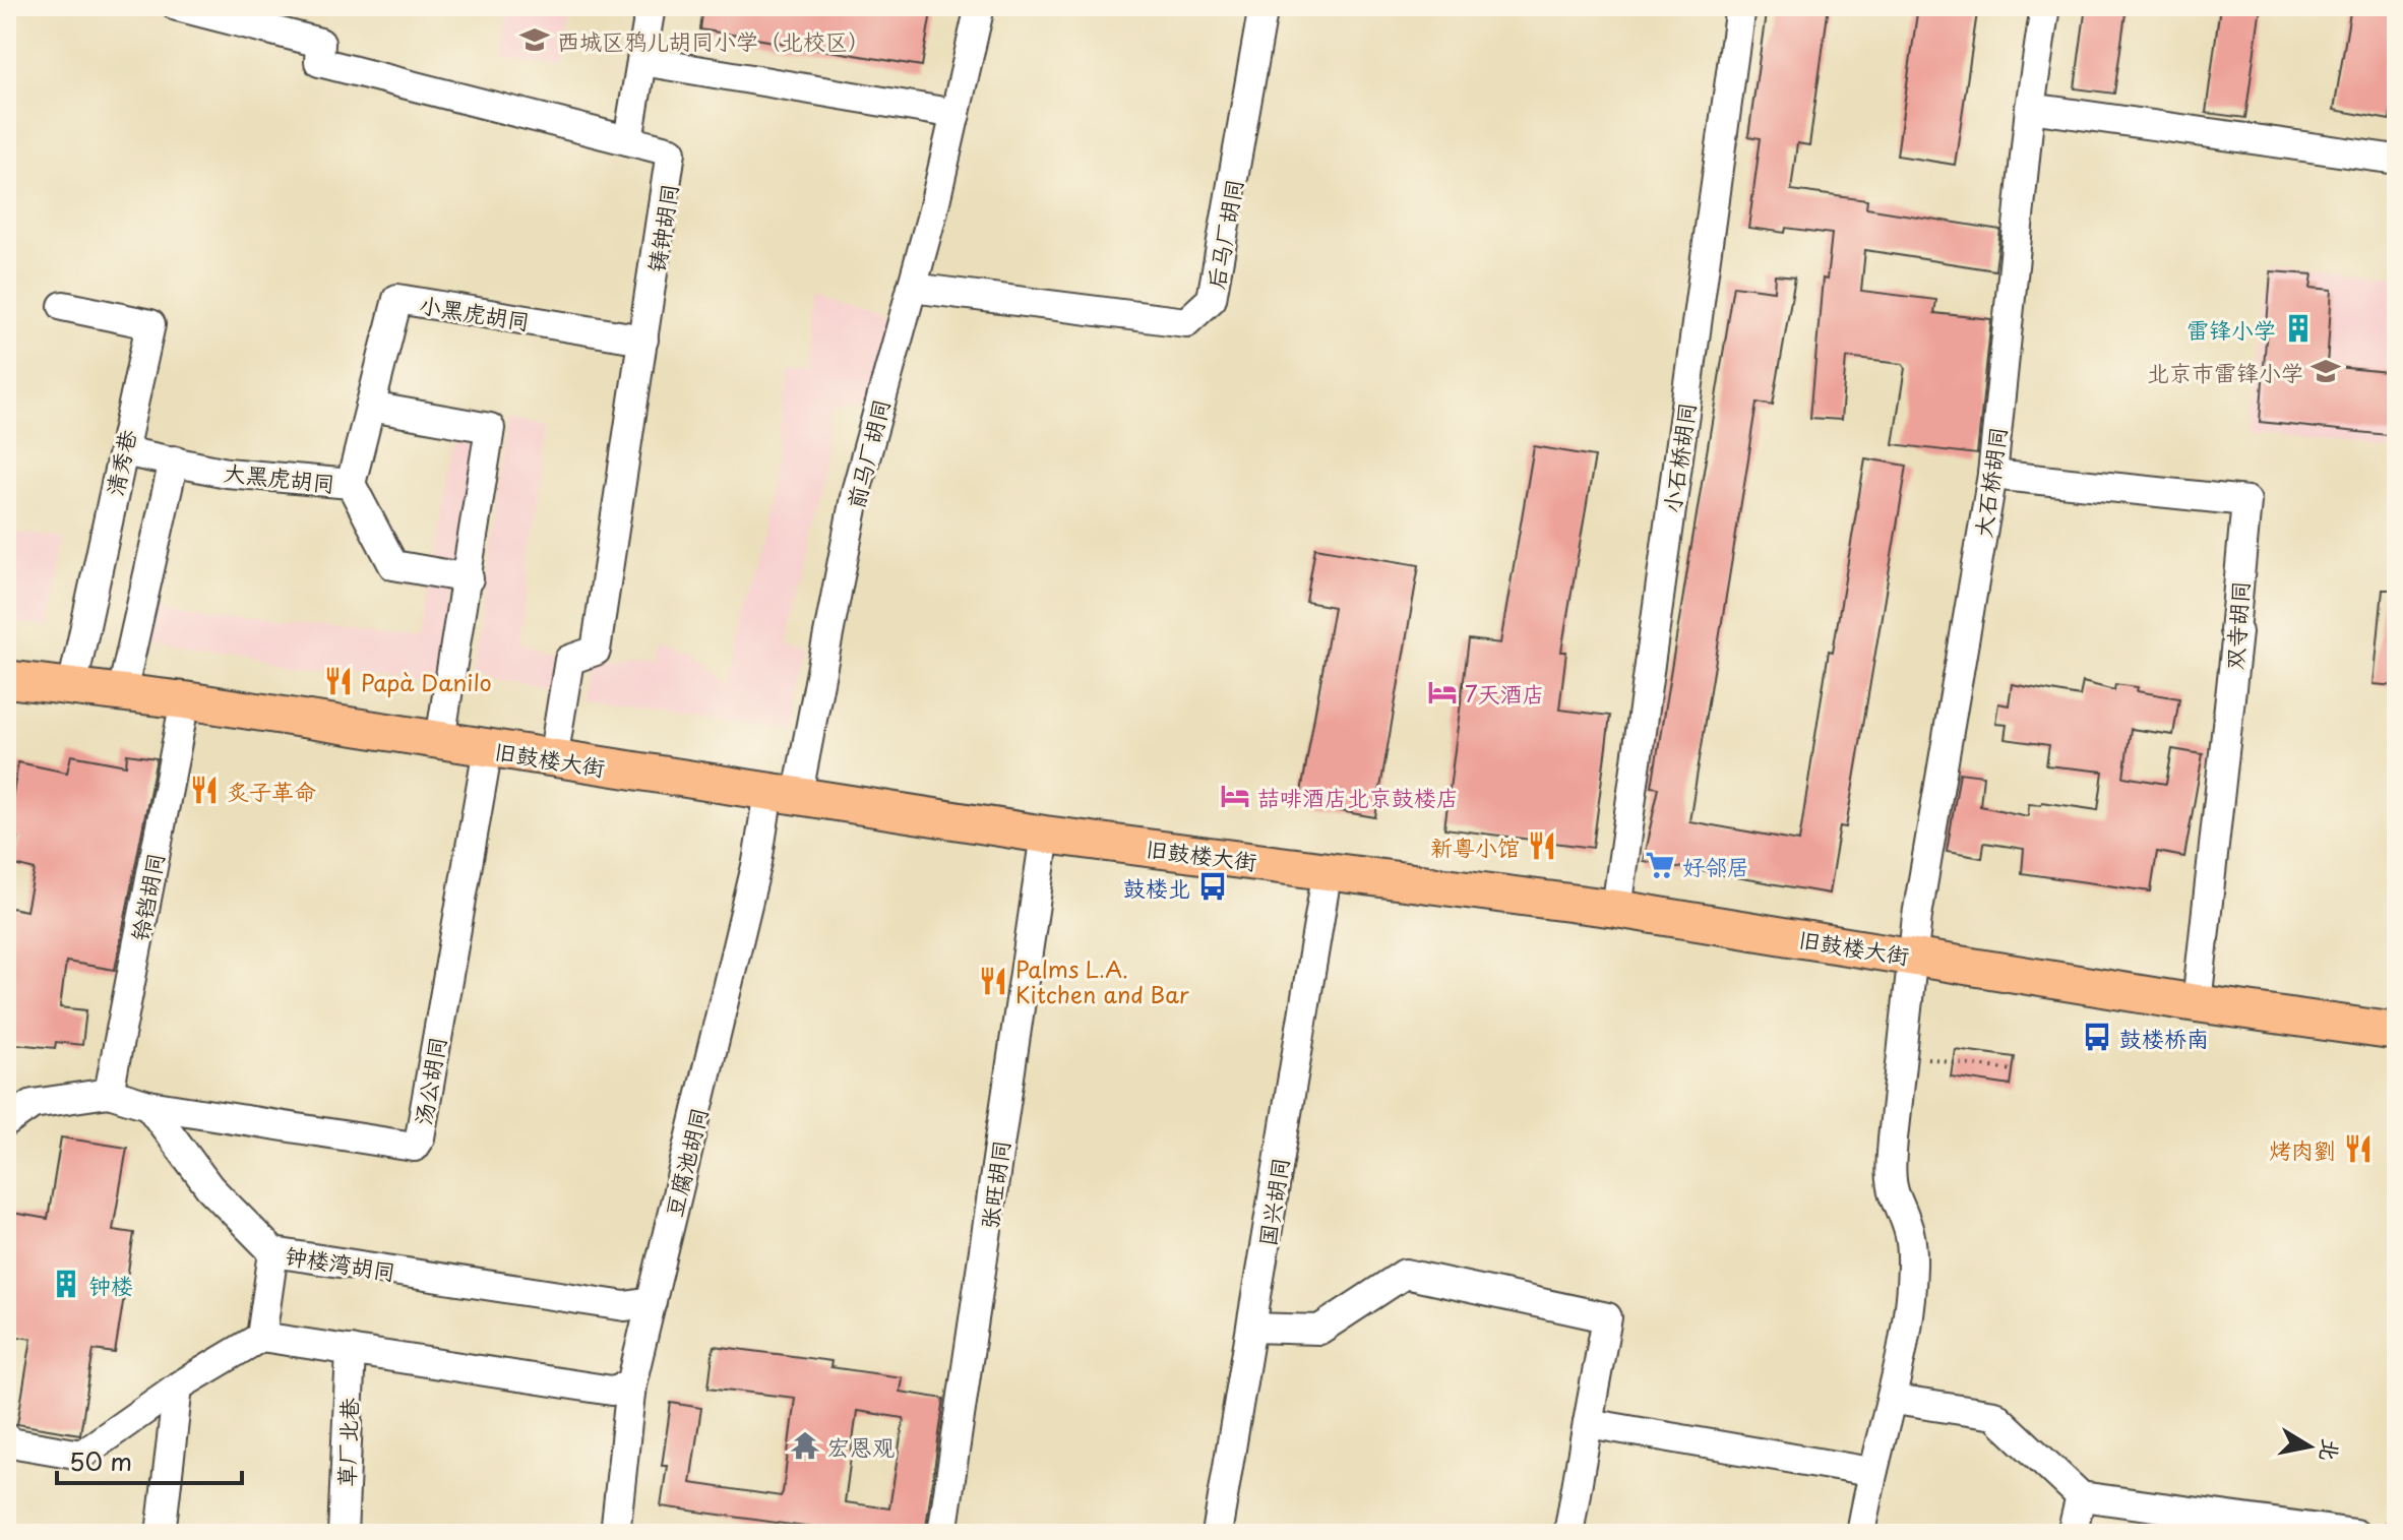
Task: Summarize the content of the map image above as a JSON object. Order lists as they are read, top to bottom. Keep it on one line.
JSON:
{"streets":{"main road":["旧鼓楼大街"],"street":["铸钟胡同","后马厂胡同","小黑虎胡同","前马厂胡同","小石桥胡同","清秀巷","大黑虎胡同","大石桥胡同","双寺胡同","铃铛胡同","汤公胡同","豆腐池胡同","张旺胡同","国兴胡同","钟楼湾胡同","草厂北巷"]},"crossings":[["铸钟胡同","小黑虎胡同"],["铸钟胡同","旧鼓楼大街"],["后马厂胡同","前马厂胡同"],["小黑虎胡同","大黑虎胡同"],["前马厂胡同","旧鼓楼大街"],["前马厂胡同","豆腐池胡同"],["小石桥胡同","旧鼓楼大街"],["清秀巷","大黑虎胡同"],["清秀巷","旧鼓楼大街"],["大石桥胡同","双寺胡同"],["大石桥胡同","旧鼓楼大街"],["双寺胡同","旧鼓楼大街"],["旧鼓楼大街","铃铛胡同"],["旧鼓楼大街","汤公胡同"],["旧鼓楼大街","豆腐池胡同"],["旧鼓楼大街","张旺胡同"],["旧鼓楼大街","国兴胡同"],["汤公胡同","钟楼湾胡同"],["豆腐池胡同","钟楼湾胡同"]],"places":{"school or university":["西城区鸦儿胡同小学（北校区）","北京市雷锋小学"],"building":["雷锋小学","钟楼"],"restaurant":["Papà Danilo","炙子革命","新粤小馆","Palms L.A. Kitchen and Bar","烤肉劉"],"hotel":["7天酒店","喆啡酒店北京鼓楼店"],"supermarket":["好邻居"],"bus stop":["鼓楼北","鼓楼桥南"],"temple":["宏恩观"]},"scale_bar":"50 m","north":"right"}
